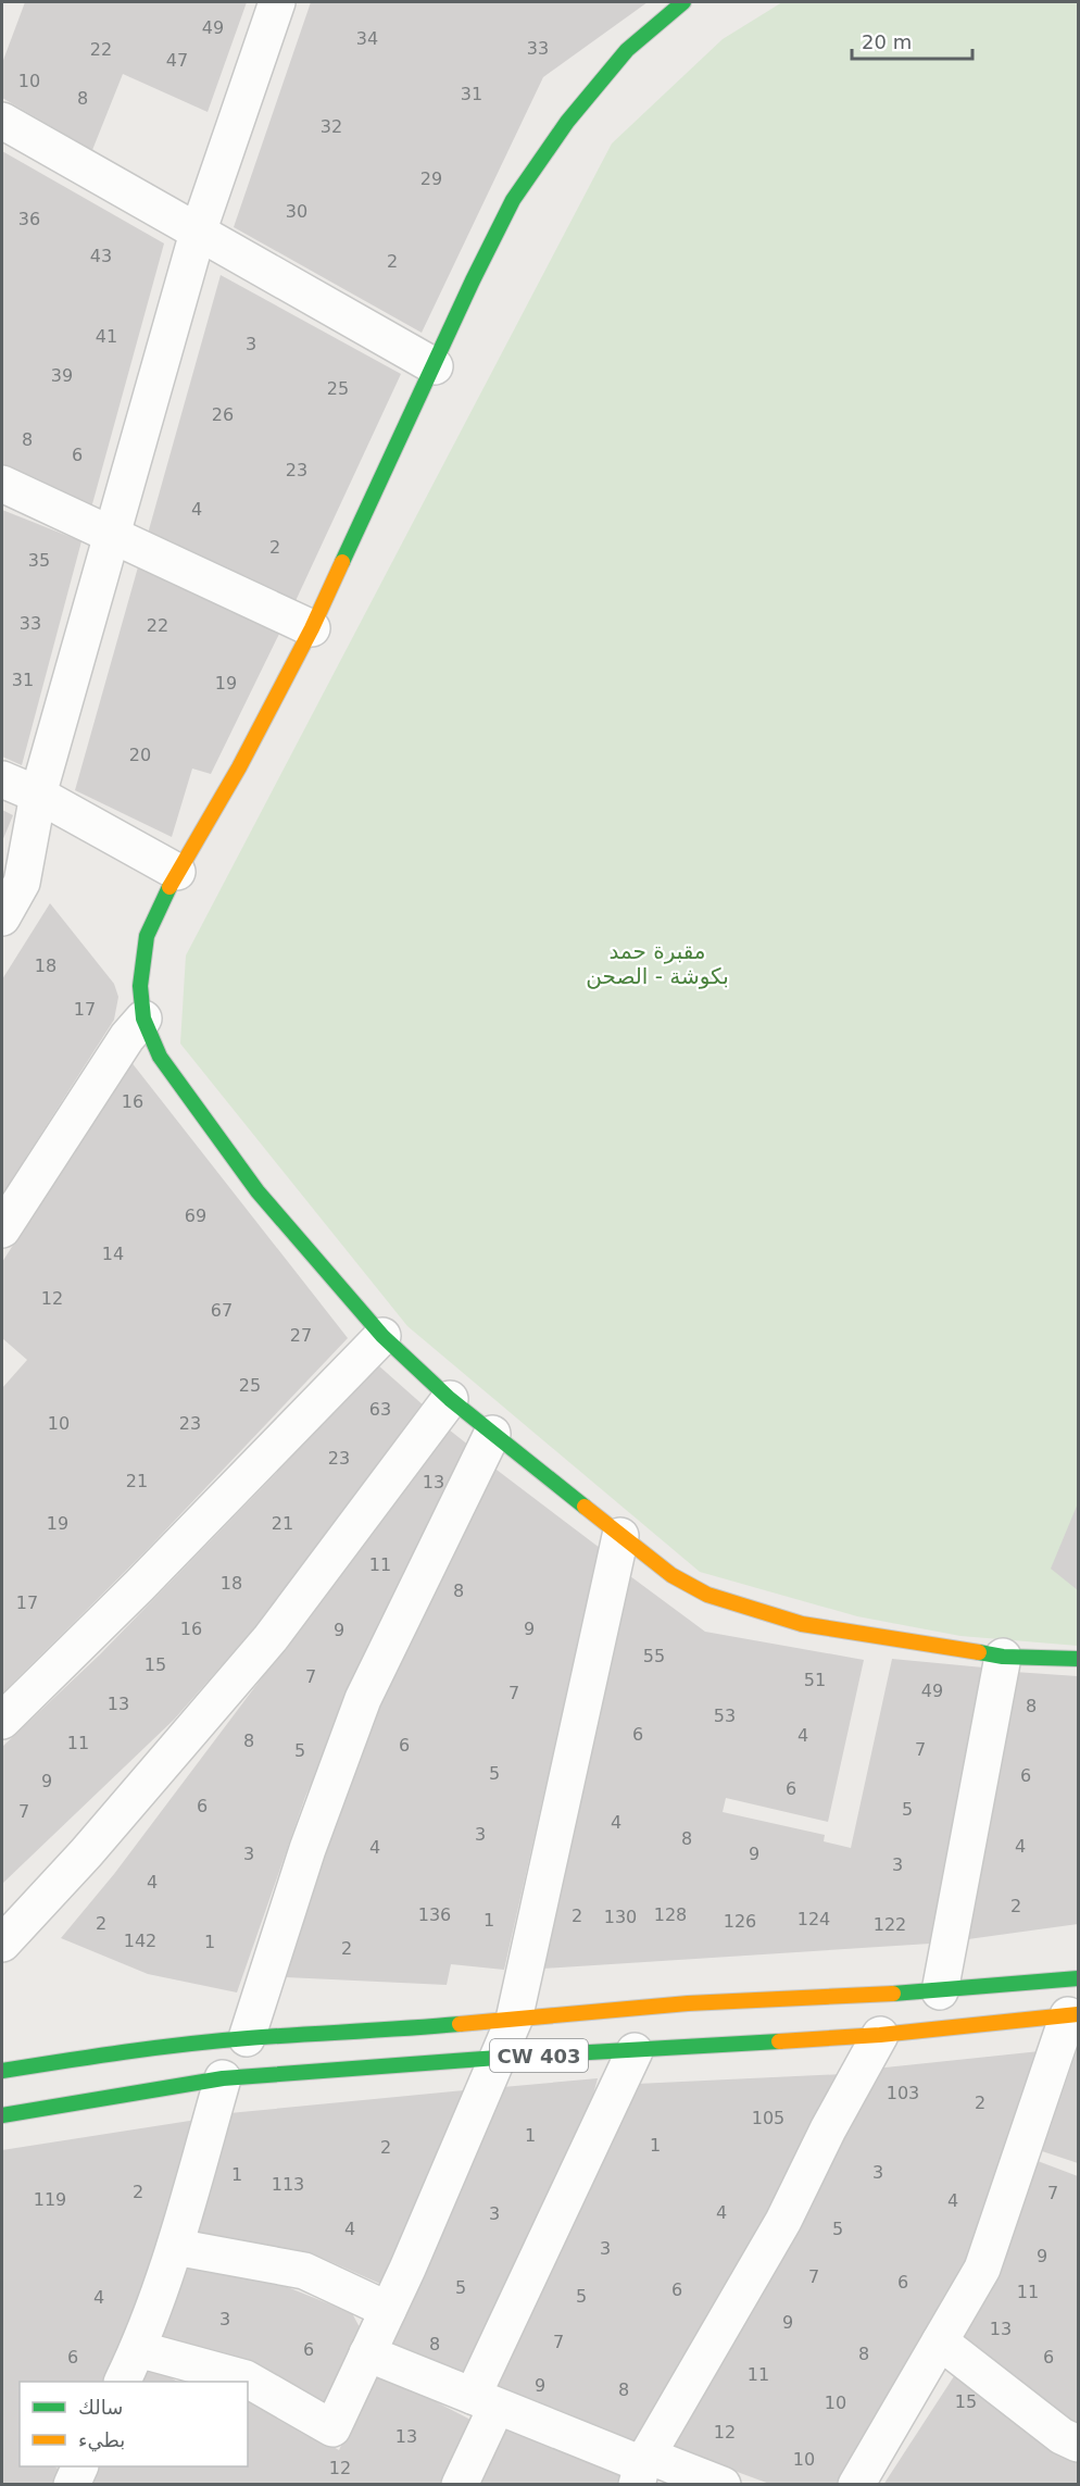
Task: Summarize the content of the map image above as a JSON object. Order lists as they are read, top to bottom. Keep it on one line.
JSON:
{"streets":{"street":["CW 403"]},"parks":["مقبرة حمد بكوشة - الصحن"],"house_numbers":["49","34","33","22","47","10","31","8","32","29","30","36","43","2","41","3","39","25","26","8","6","23","4","2","35","33","22","31","19","20","18","17","16","69","14","12","67","27","25","63","10","23","23","21","13","19","21","11","18","8","17","16","9","9","55","15","7","51","49","7","13","8","53","6","4","8","11","6","7","5","5","6","9","6","6","5","7","4","3","8","4","4","3","9","3","4","2","136","128","2","130","124","1","126","2","122","142","1","2","103","2","105","1","1","2","3","1","113","2","7","119","4","4","3","4","5","3","9","7","6","5","6","11","5","4","3","9","13","7","8","6","8","6","6","11","9","8","15","10","12","13","10","12"],"legend":["سالك","بطيء"],"scale_bar":"20 m"}
